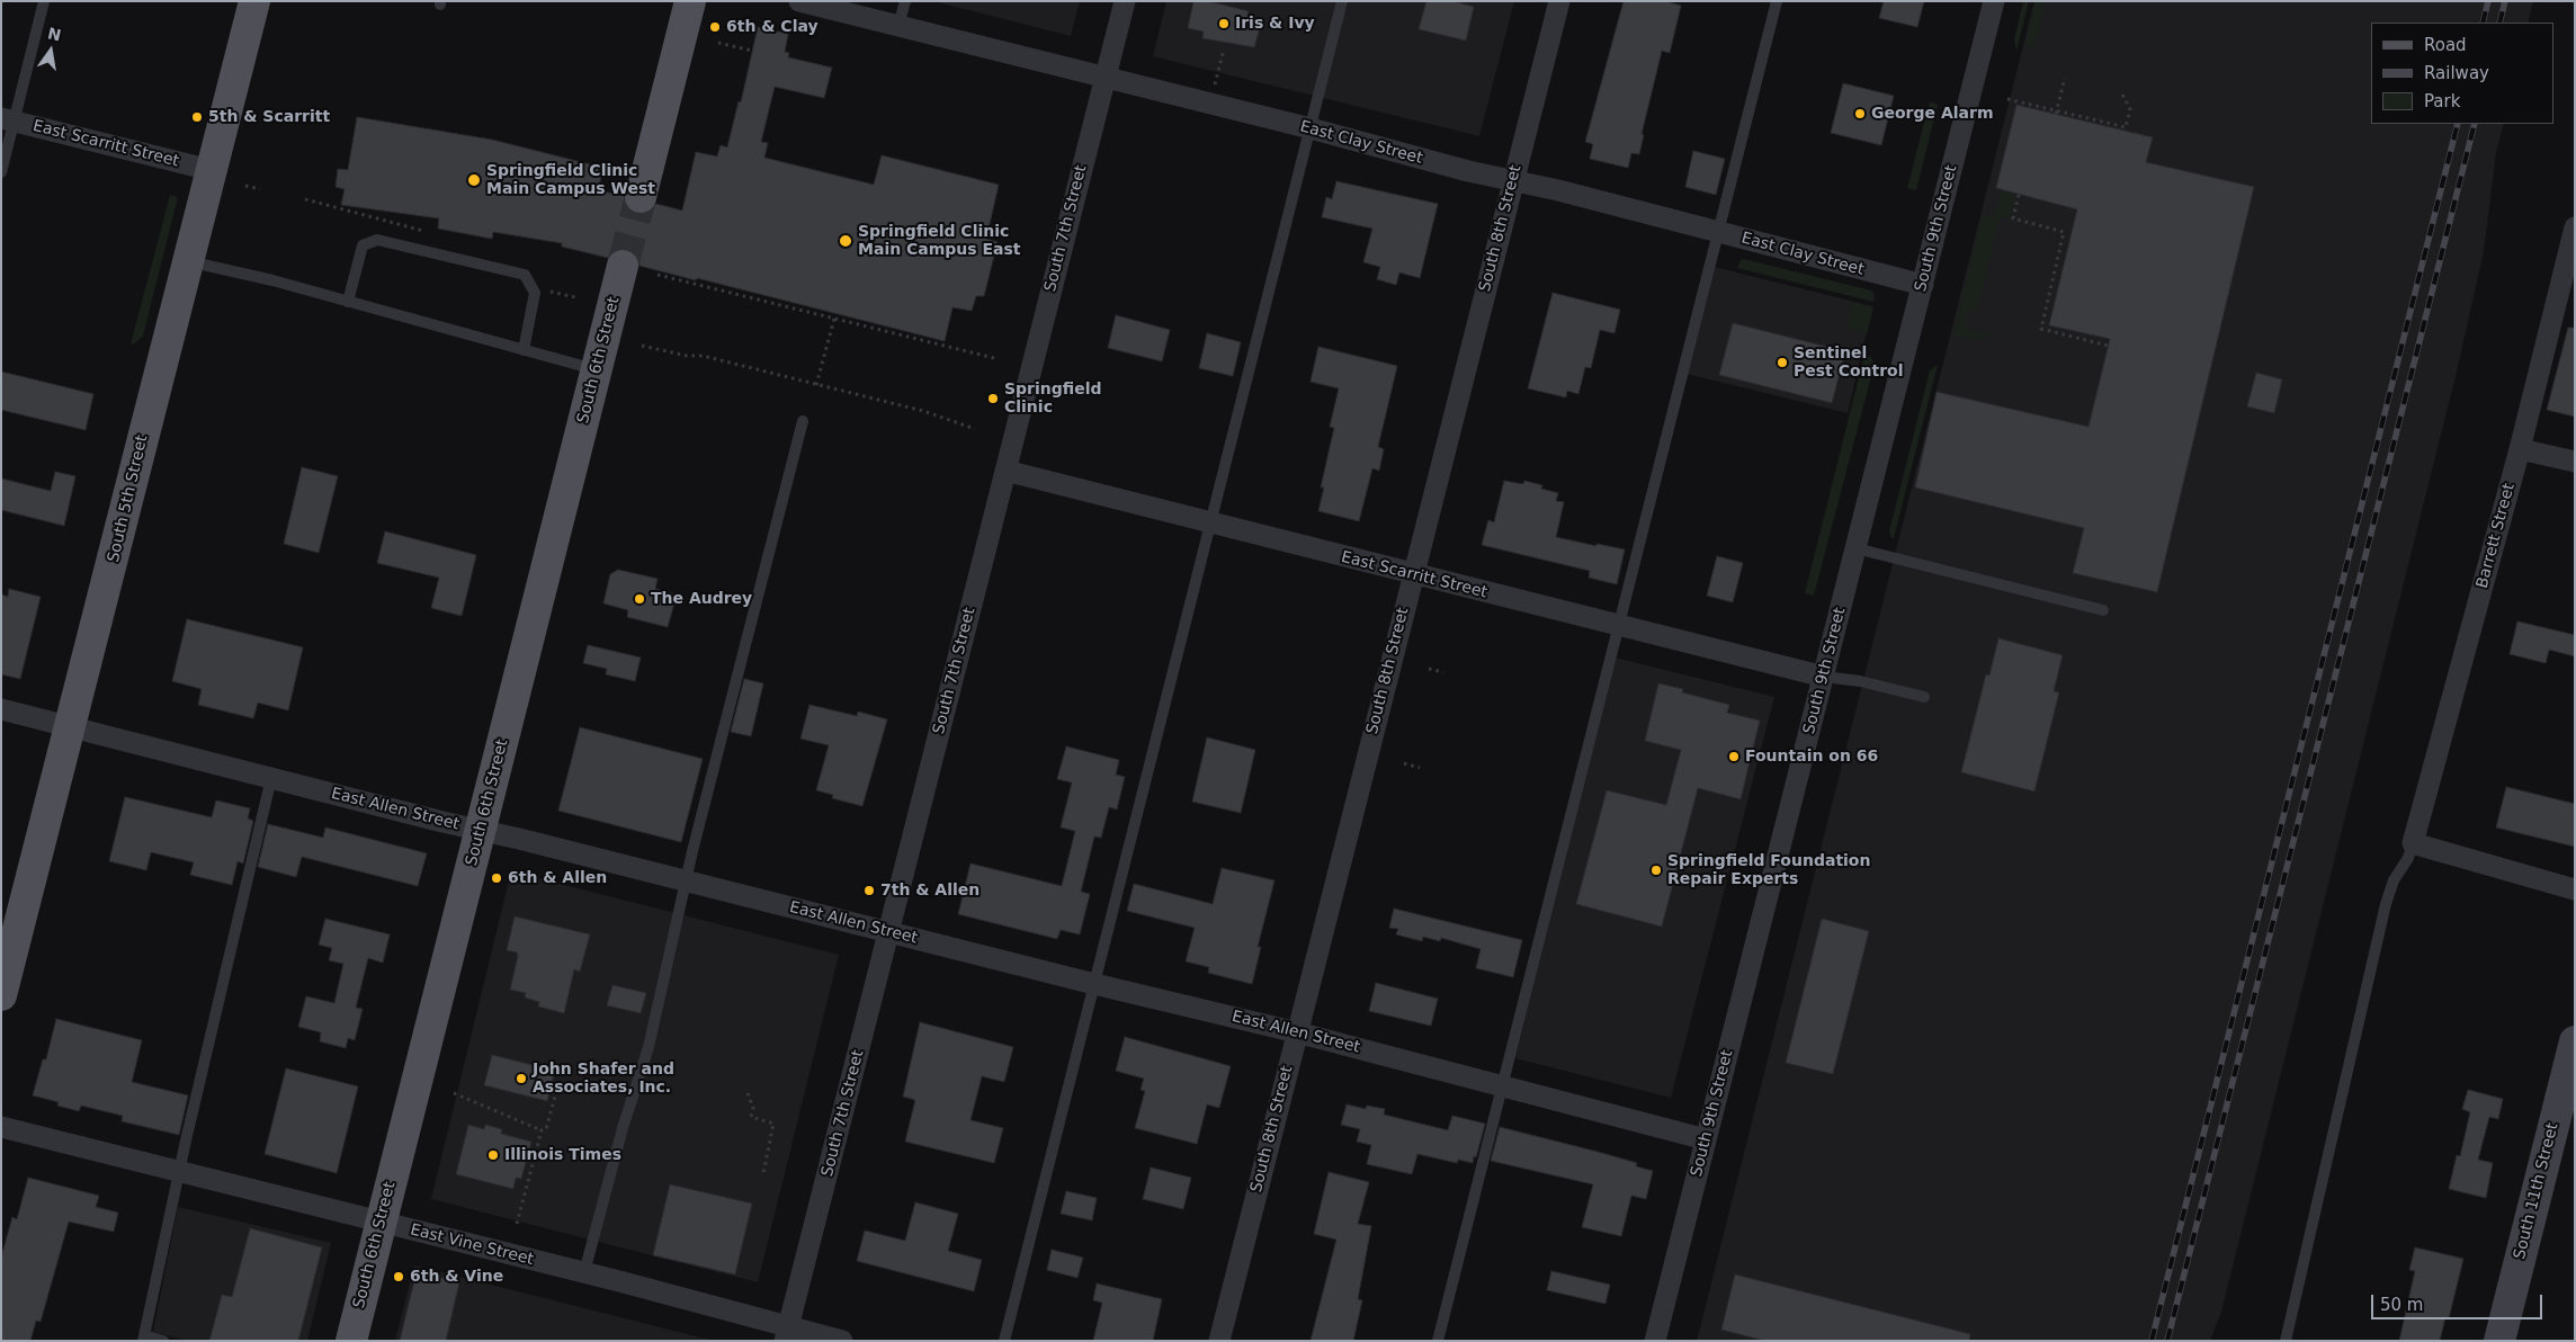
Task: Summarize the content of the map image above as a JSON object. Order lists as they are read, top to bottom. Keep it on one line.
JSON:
{"streets":{"main road":["South 6th Street","South 5th Street"],"street":["East Clay Street","East Scarritt Street","South 7th Street","South 8th Street","South 9th Street","Barrett Street","East Allen Street","South 11th Street","East Vine Street"]},"crossings":[["East Clay Street","South 7th Street"],["East Clay Street","South 8th Street"],["East Clay Street","South 9th Street"],["East Scarritt Street","South 7th Street"],["East Scarritt Street","South 8th Street"],["East Scarritt Street","South 9th Street"],["East Scarritt Street","South 5th Street"],["South 7th Street","East Allen Street"],["South 7th Street","East Vine Street"],["South 8th Street","East Allen Street"],["South 9th Street","East Allen Street"],["South 6th Street","East Allen Street"],["South 6th Street","East Vine Street"],["South 5th Street","East Allen Street"]],"places":["Iris & Ivy","6th & Clay","George Alarm","5th & Scarritt","Springfield Clinic Main Campus West","Springfield Clinic Main Campus East","Sentinel Pest Control","Springfield Clinic","The Audrey","Fountain on 66","Springfield Foundation Repair Experts","6th & Allen","7th & Allen","John Shafer and Associates, Inc.","Illinois Times","6th & Vine"],"legend":["Road","Railway","Park"],"scale_bar":"50 m","north":"top"}
